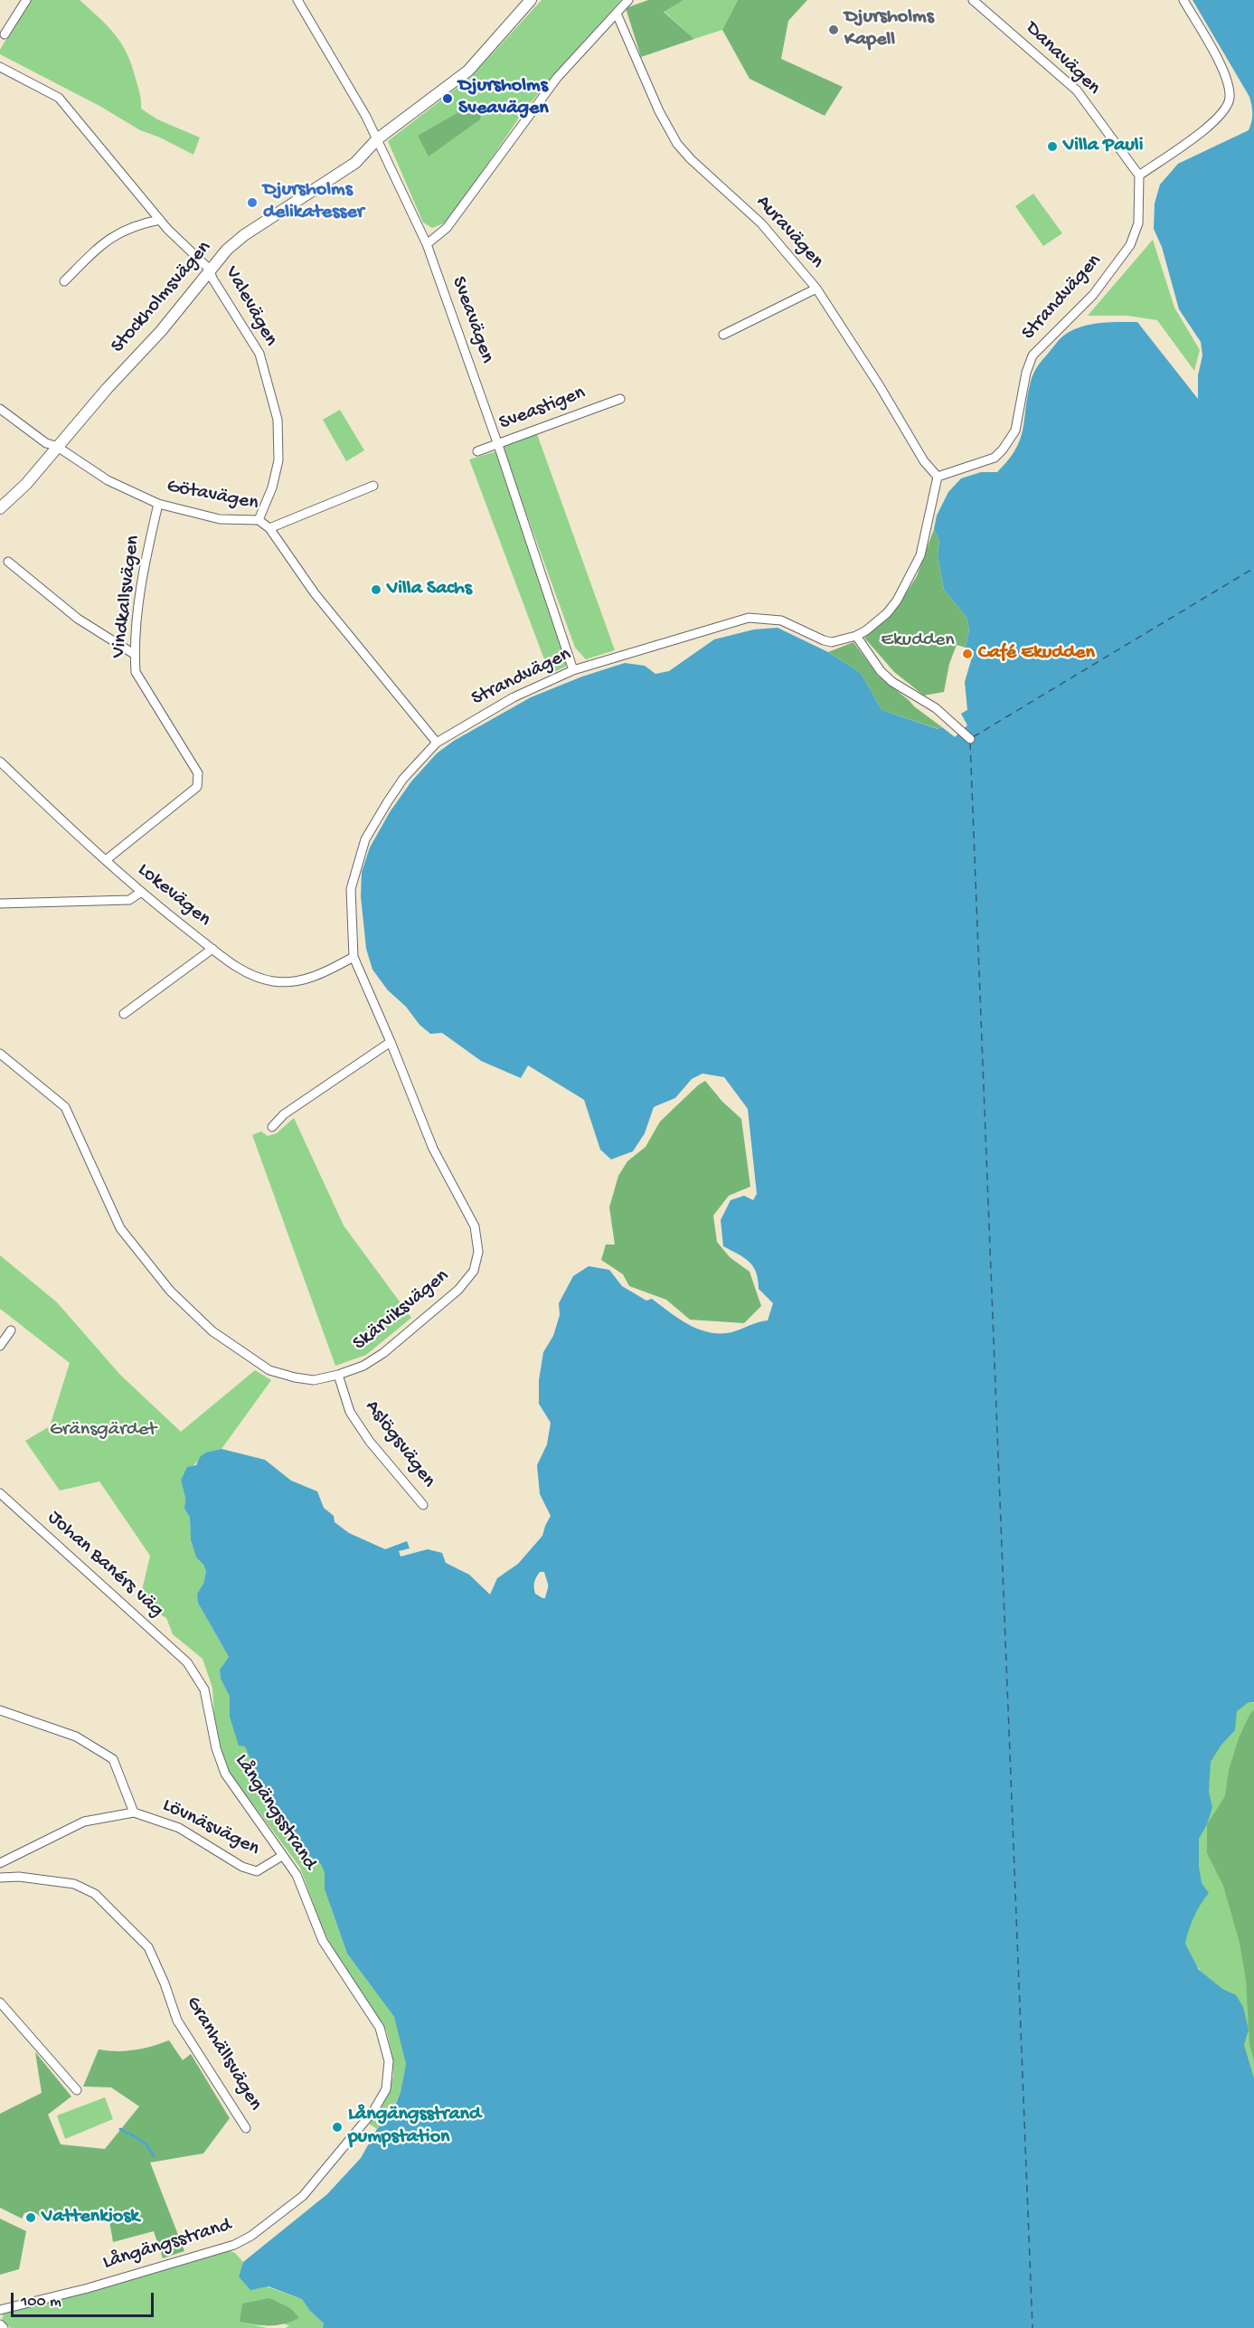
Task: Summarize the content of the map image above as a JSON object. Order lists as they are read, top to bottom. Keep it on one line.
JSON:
{"streets":{"street":["Danavägen","Auravägen","Stockholmsvägen","Strandvägen","Valevägen","Sveavägen","Sveastigen","Götavägen","Vindkallsvägen","Lokevägen","Skärviksvägen","Aslögsvägen","Johan Banérs väg","Långängsstrand","Lövnäsvägen","Granhällsvägen"]},"crossings":[["Danavägen","Strandvägen"],["Auravägen","Strandvägen"],["Stockholmsvägen","Valevägen"],["Stockholmsvägen","Sveavägen"],["Stockholmsvägen","Götavägen"],["Strandvägen","Sveavägen"],["Strandvägen","Götavägen"],["Strandvägen","Lokevägen"],["Strandvägen","Skärviksvägen"],["Valevägen","Götavägen"],["Sveavägen","Sveastigen"],["Götavägen","Vindkallsvägen"],["Vindkallsvägen","Lokevägen"],["Lokevägen","Skärviksvägen"],["Skärviksvägen","Aslögsvägen"],["Johan Banérs väg","Långängsstrand"],["Långängsstrand","Lövnäsvägen"]],"parks":["Ekudden","Gränsgärdet"],"places":["Djursholms Kapell","Djursholms Sveavägen","Villa Pauli","Djursholms delikatesser","Villa Sachs","Café Ekudden","Långängsstrand pumpstation","Vattenkiosk"],"scale_bar":"100 m"}
